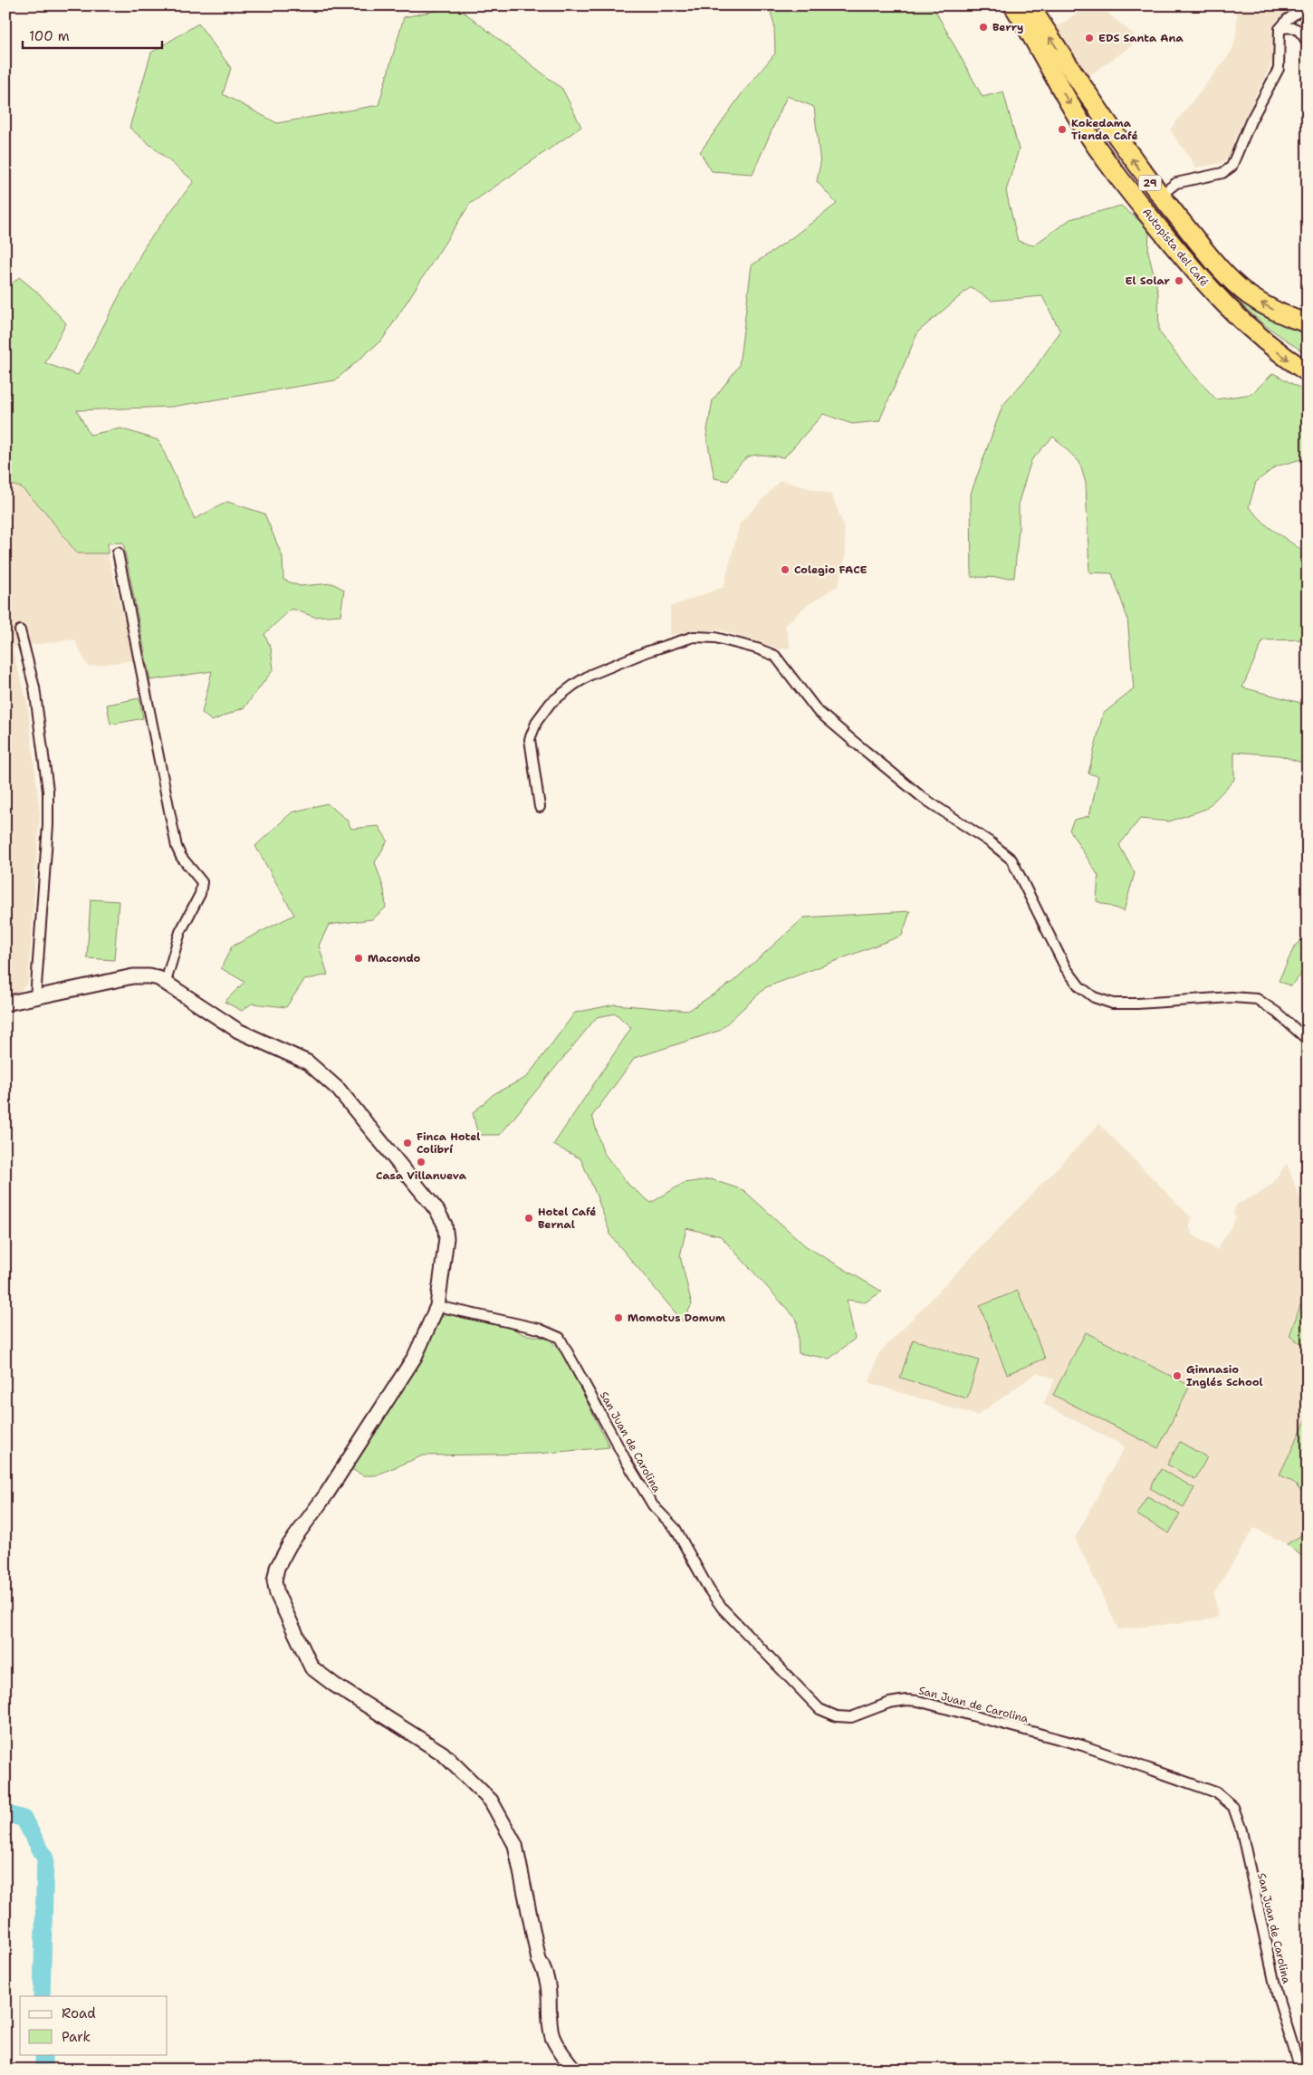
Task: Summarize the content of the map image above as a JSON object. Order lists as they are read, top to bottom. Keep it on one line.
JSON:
{"streets":{"highway":["29","Autopista del Café"],"street":["San Juan de Carolina"]},"places":["Berry","EDS Santa Ana","Kokedama Tienda Café","El Solar","Colegio FACE","Macondo","Finca Hotel Colibrí","Casa Villanueva","Hotel Café Bernal","Momotus Domum","Gimnasio Inglés School"],"legend":["Road","Park"],"scale_bar":"100 m"}
